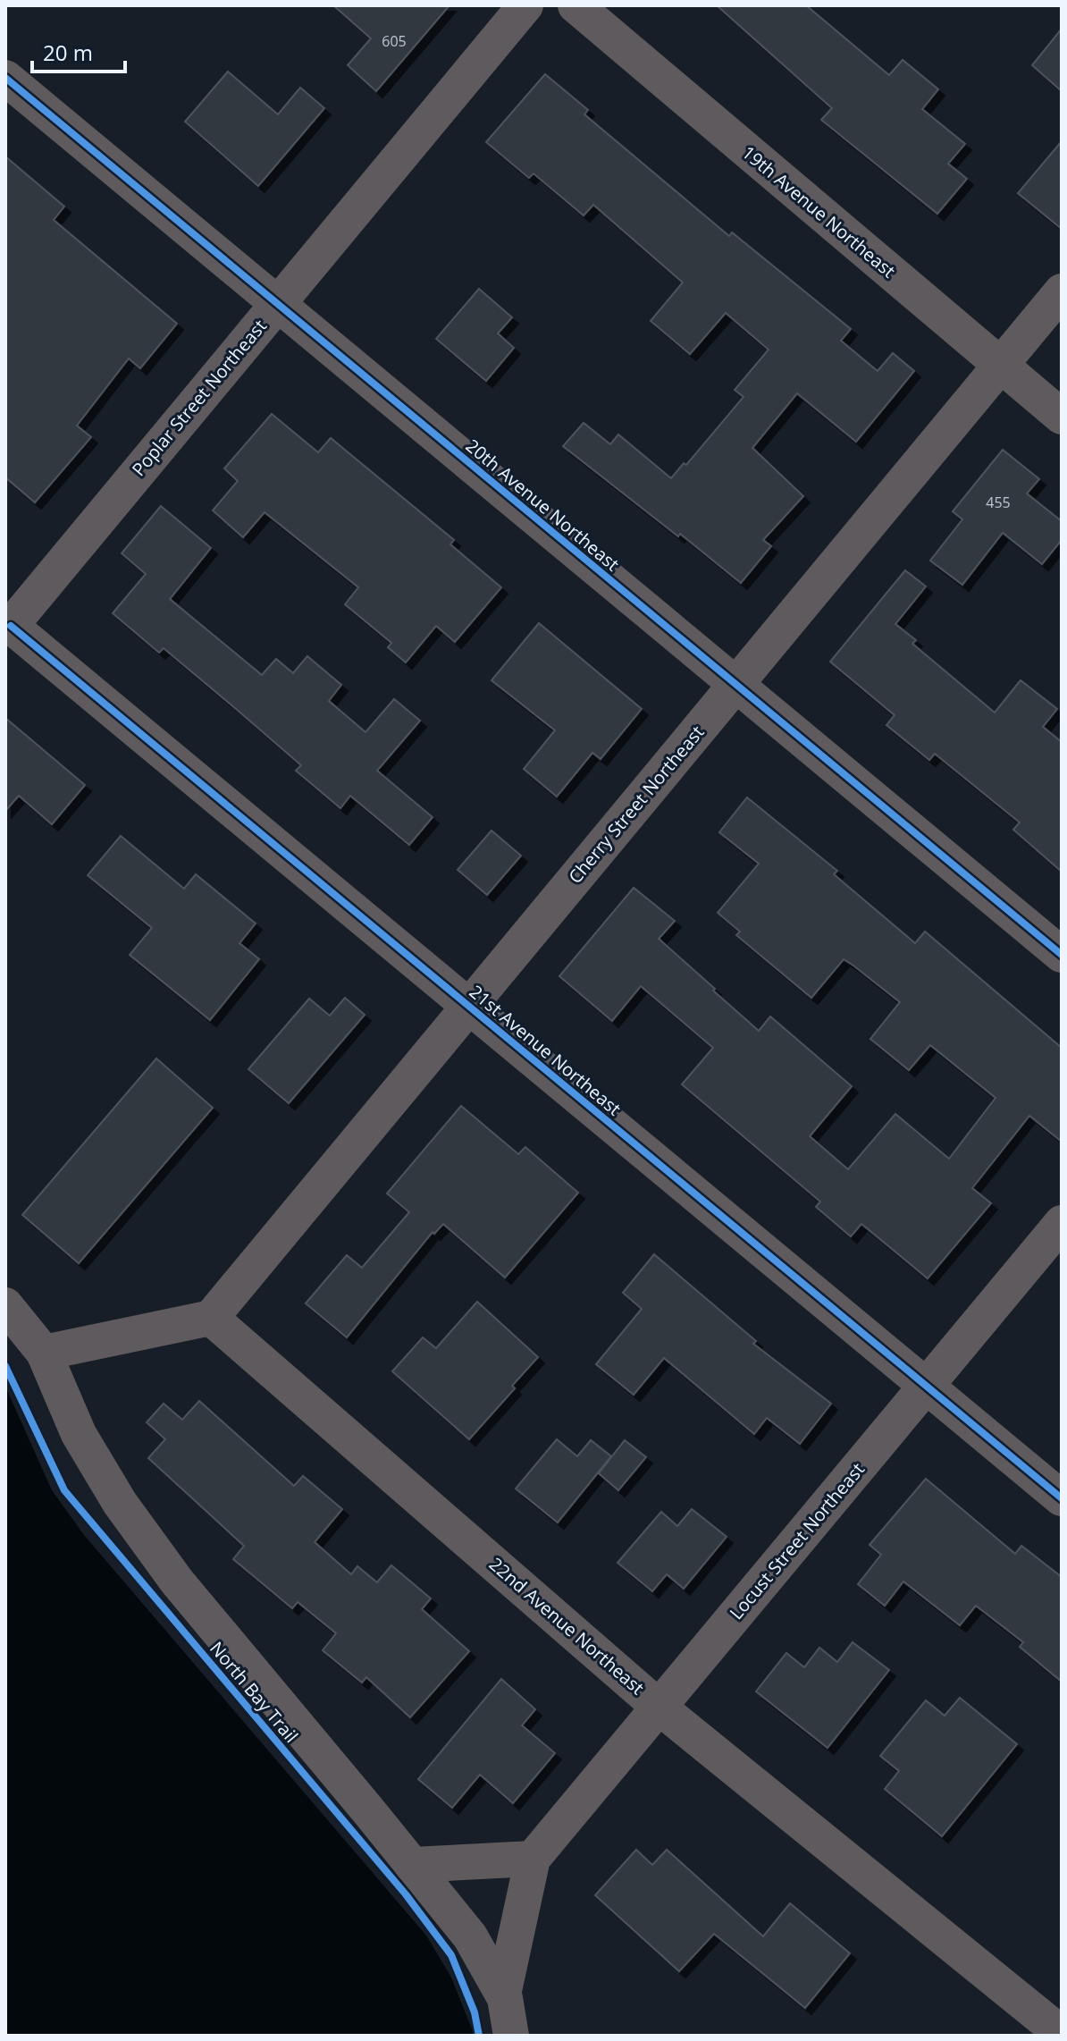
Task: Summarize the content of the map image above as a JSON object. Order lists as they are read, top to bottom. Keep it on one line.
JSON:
{"streets":{"street":["19th Avenue Northeast","Poplar Street Northeast","20th Avenue Northeast","Cherry Street Northeast","21st Avenue Northeast","Locust Street Northeast","22nd Avenue Northeast"],"cycle path":["North Bay Trail"]},"crossings":[["19th Avenue Northeast","Cherry Street Northeast"],["Poplar Street Northeast","20th Avenue Northeast"],["Poplar Street Northeast","21st Avenue Northeast"],["20th Avenue Northeast","Cherry Street Northeast"],["Cherry Street Northeast","21st Avenue Northeast"],["Cherry Street Northeast","22nd Avenue Northeast"],["21st Avenue Northeast","Locust Street Northeast"],["Locust Street Northeast","22nd Avenue Northeast"]],"house_numbers":["605","455"],"scale_bar":"20 m"}
